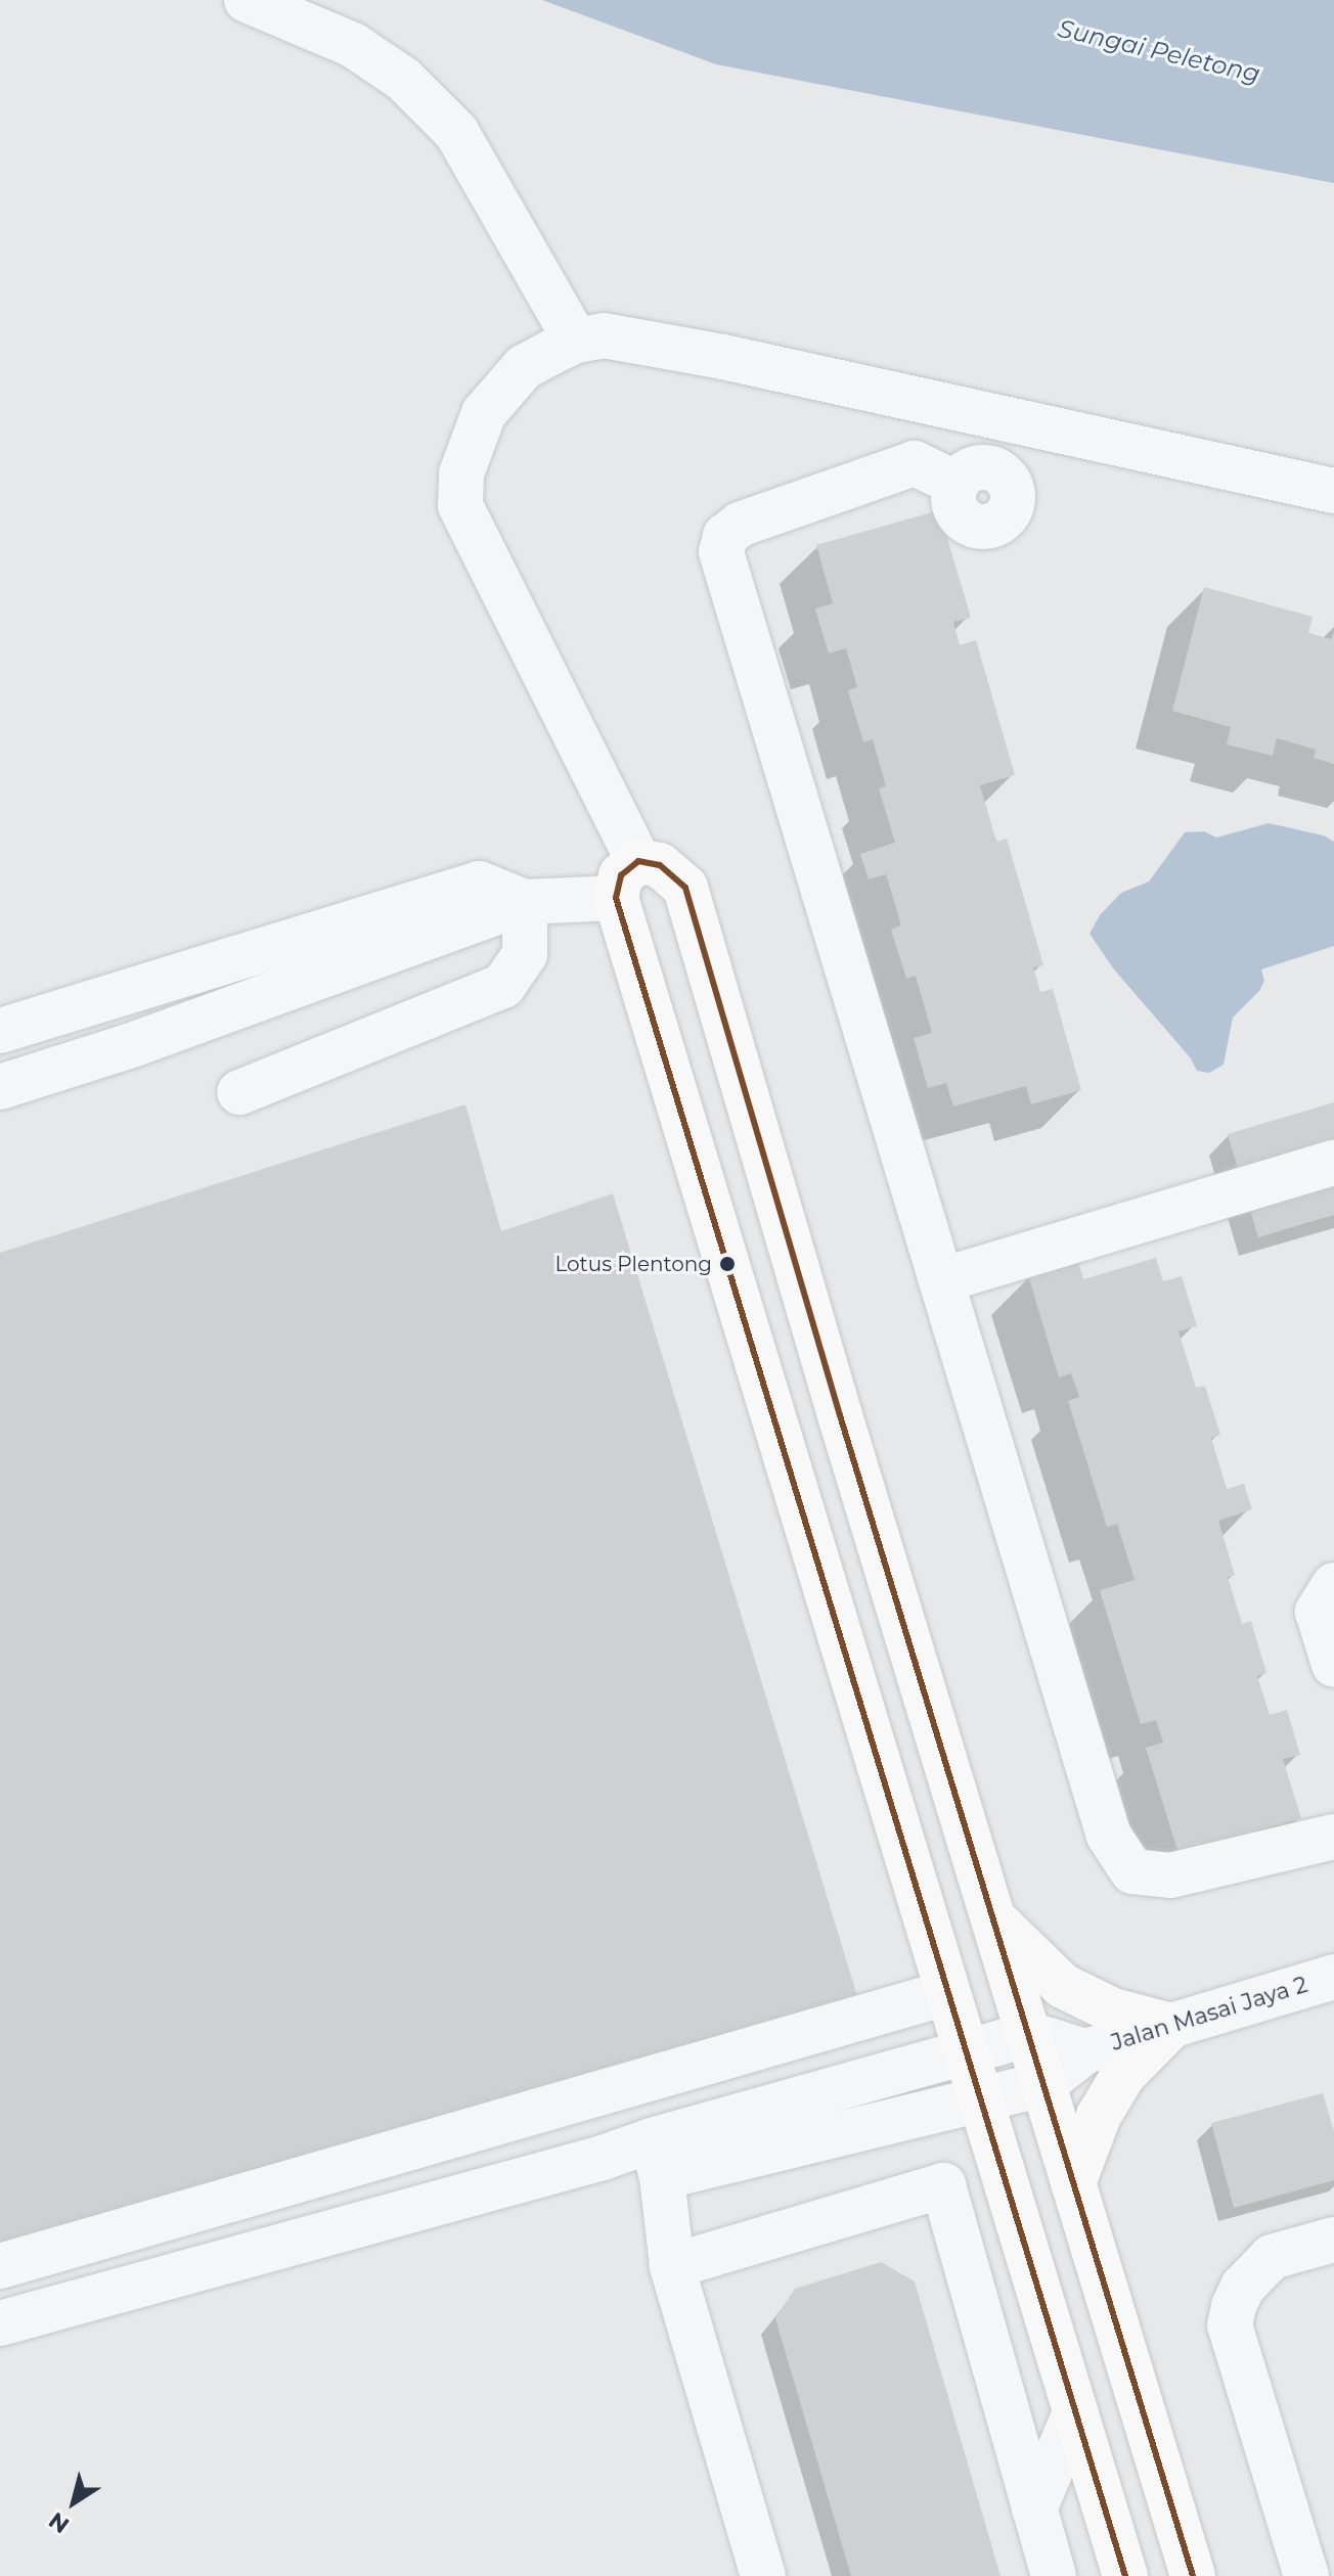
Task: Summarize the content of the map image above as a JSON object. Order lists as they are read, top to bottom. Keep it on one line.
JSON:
{"streets":{"street":["Jalan Masai Jaya 2"]},"water":["Sungai Peletong"],"places":["Lotus Plentong"],"north":"bottom left"}
